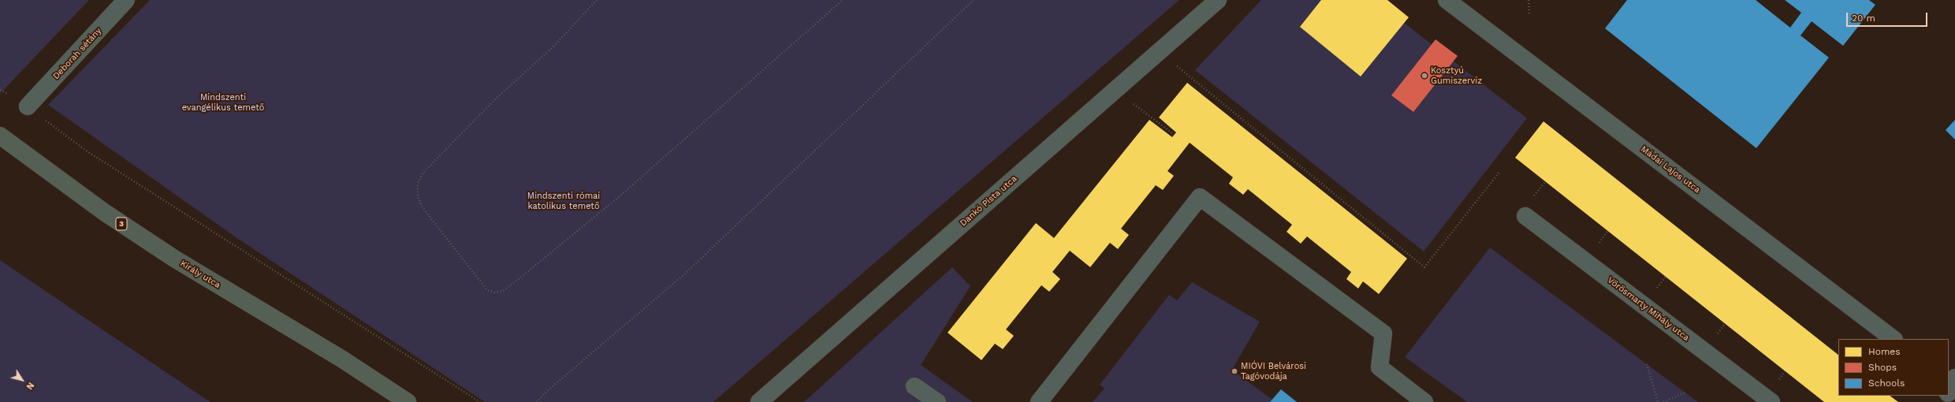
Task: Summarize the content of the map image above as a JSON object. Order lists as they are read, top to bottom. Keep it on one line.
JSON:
{"streets":{"main road":["3","Király utca"],"street":["Deborah sétány","Mádai Lajos utca","Dankó Pista utca","Vörösmarty Mihály utca"]},"parks":["Mindszenti evangélikus temető","Mindszenti római katolikus temető"],"places":["Kosztyú Gumiszerviz","MIÓVI Belvárosi Tagóvodája"],"legend":["Homes","Shops","Schools"],"scale_bar":"20 m","north":"bottom right"}
